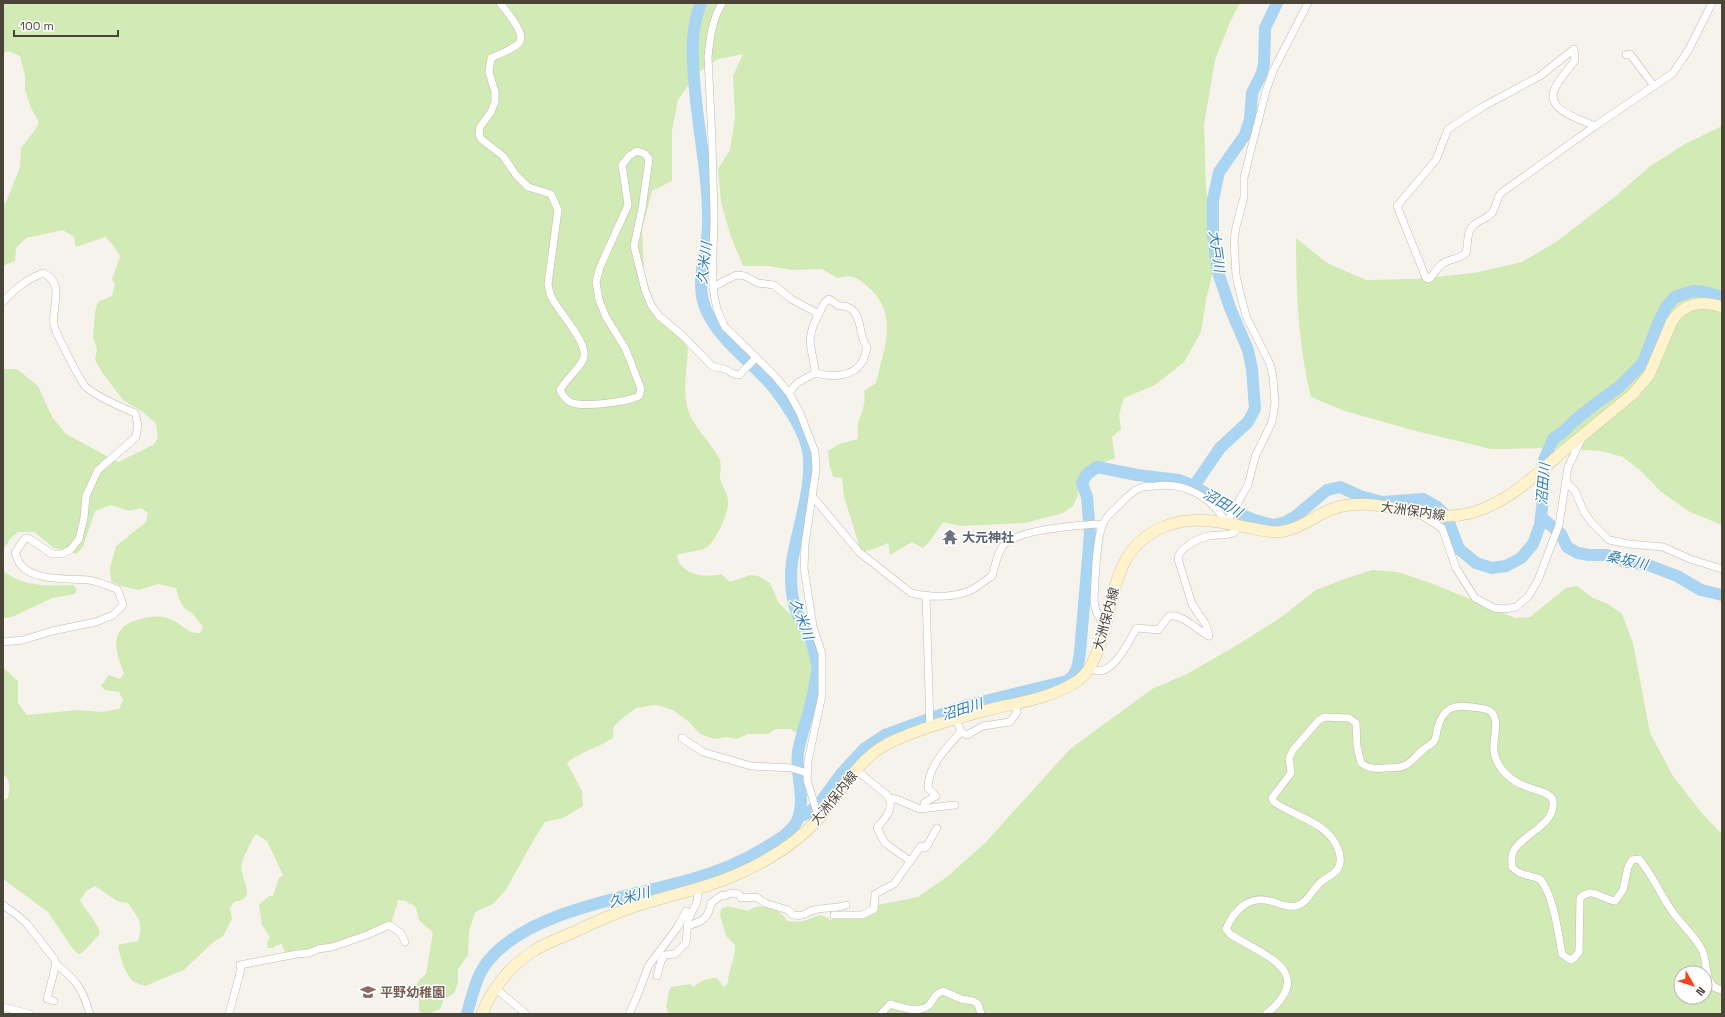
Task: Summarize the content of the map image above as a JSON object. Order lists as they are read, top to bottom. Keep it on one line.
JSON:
{"streets":{"main road":["大洲保内線"]},"water":["大戸川","久米川","沼田川","桑坂川"],"places":{"temple":["大元神社"],"school or university":["平野幼稚園"]},"scale_bar":"100 m","north":"bottom right"}
